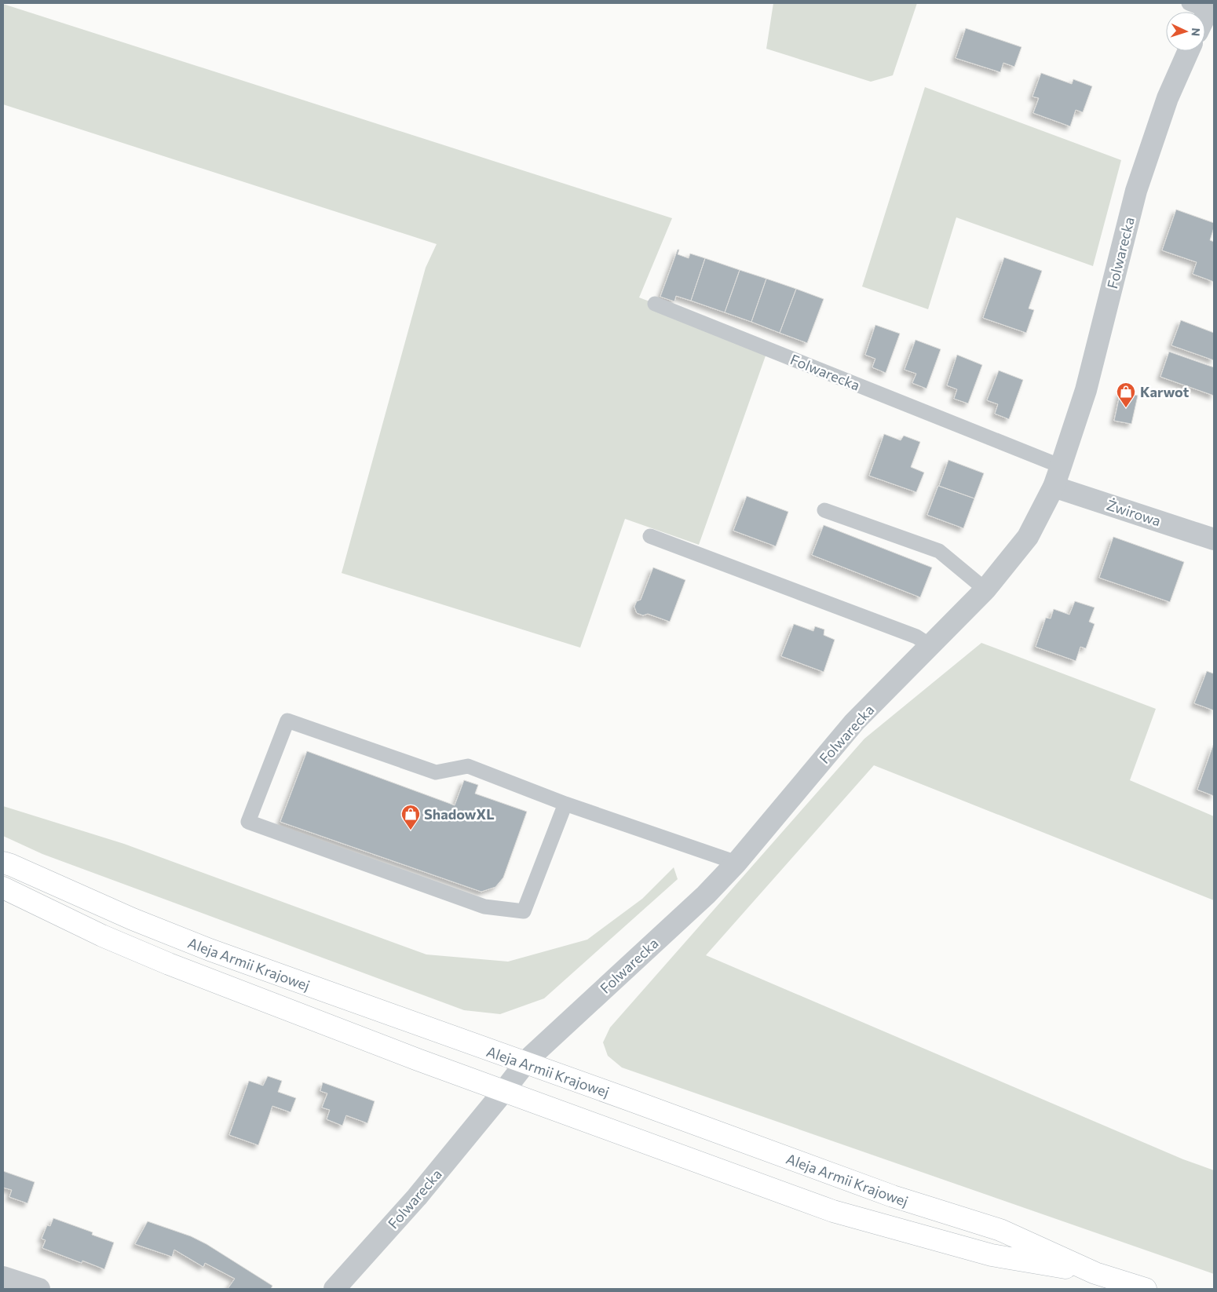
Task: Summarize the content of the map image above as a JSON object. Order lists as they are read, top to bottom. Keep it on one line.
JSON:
{"streets":{"main road":["Aleja Armii Krajowej"],"street":["Folwarecka","Żwirowa"]},"crossings":[["Folwarecka","Żwirowa"],["Folwarecka","Aleja Armii Krajowej"]],"places":{"shop":["Karwot","ShadowXL"]},"north":"right"}
